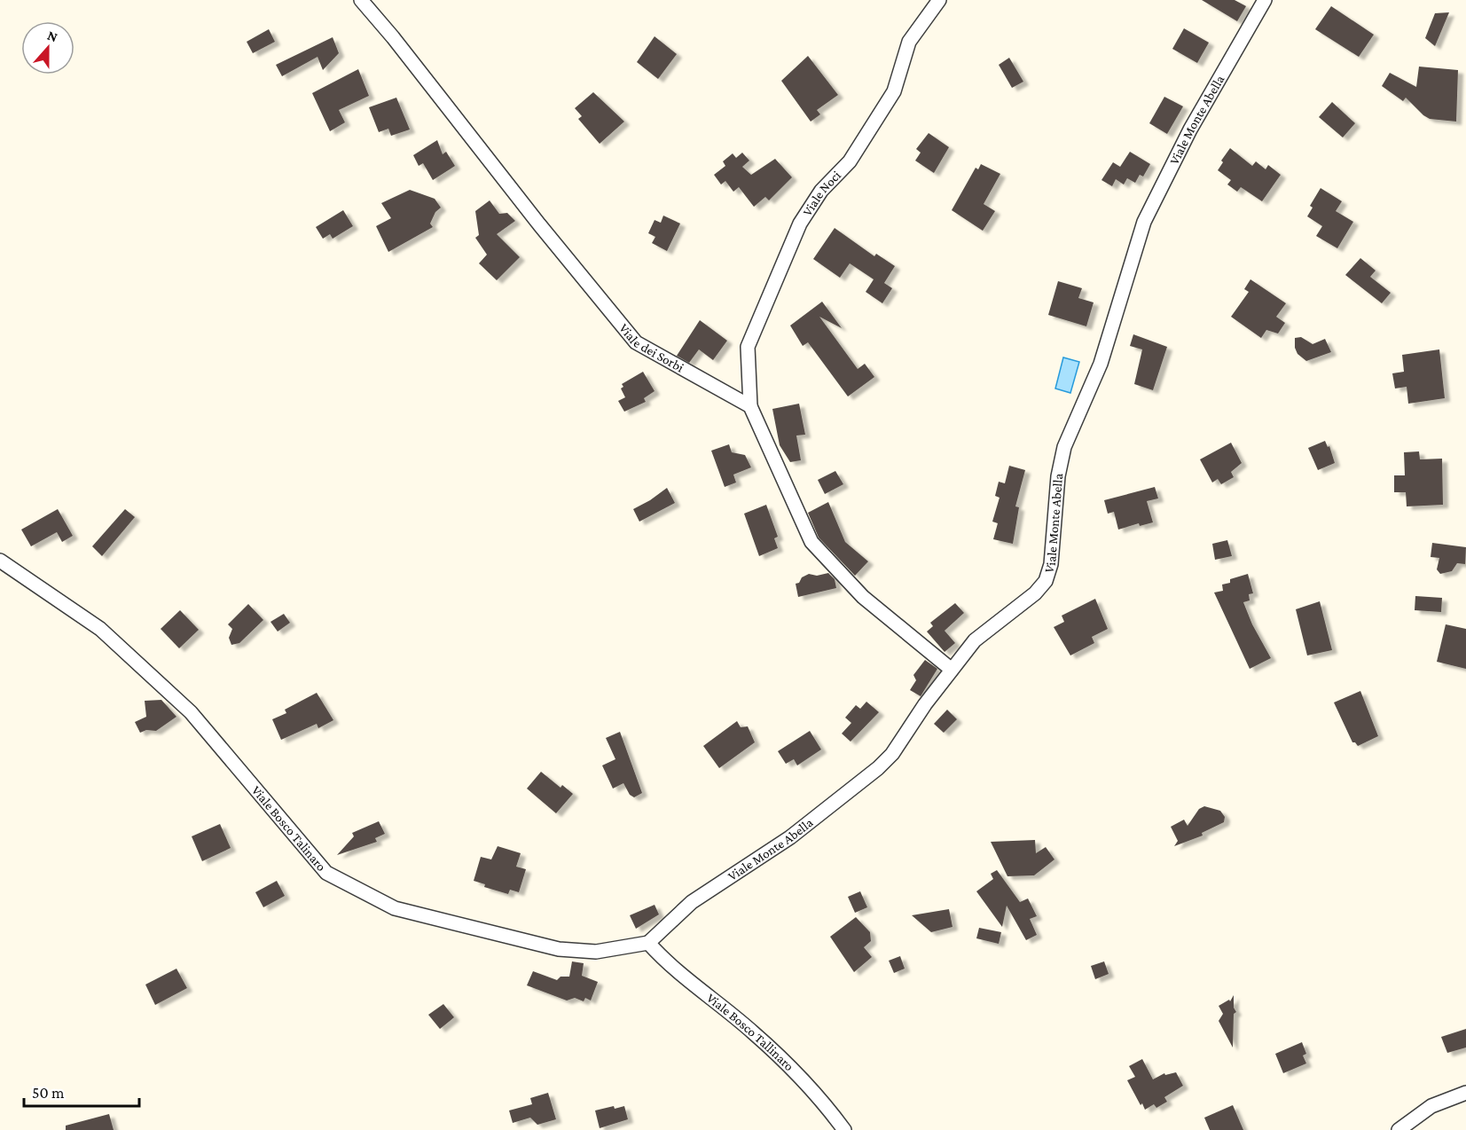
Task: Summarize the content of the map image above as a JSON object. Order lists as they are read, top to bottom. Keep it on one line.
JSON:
{"streets":{"street":["Viale Monte Abella","Viale Noci","Viale dei Sorbi","Viale Bosco Talinaro","Viale Bosco Tallinaro"]},"crossings":[["Viale Monte Abella","Viale Bosco Talinaro"],["Viale Monte Abella","Viale Bosco Tallinaro"],["Viale Noci","Viale dei Sorbi"],["Viale Bosco Talinaro","Viale Bosco Tallinaro"]],"scale_bar":"50 m","north":"top"}
